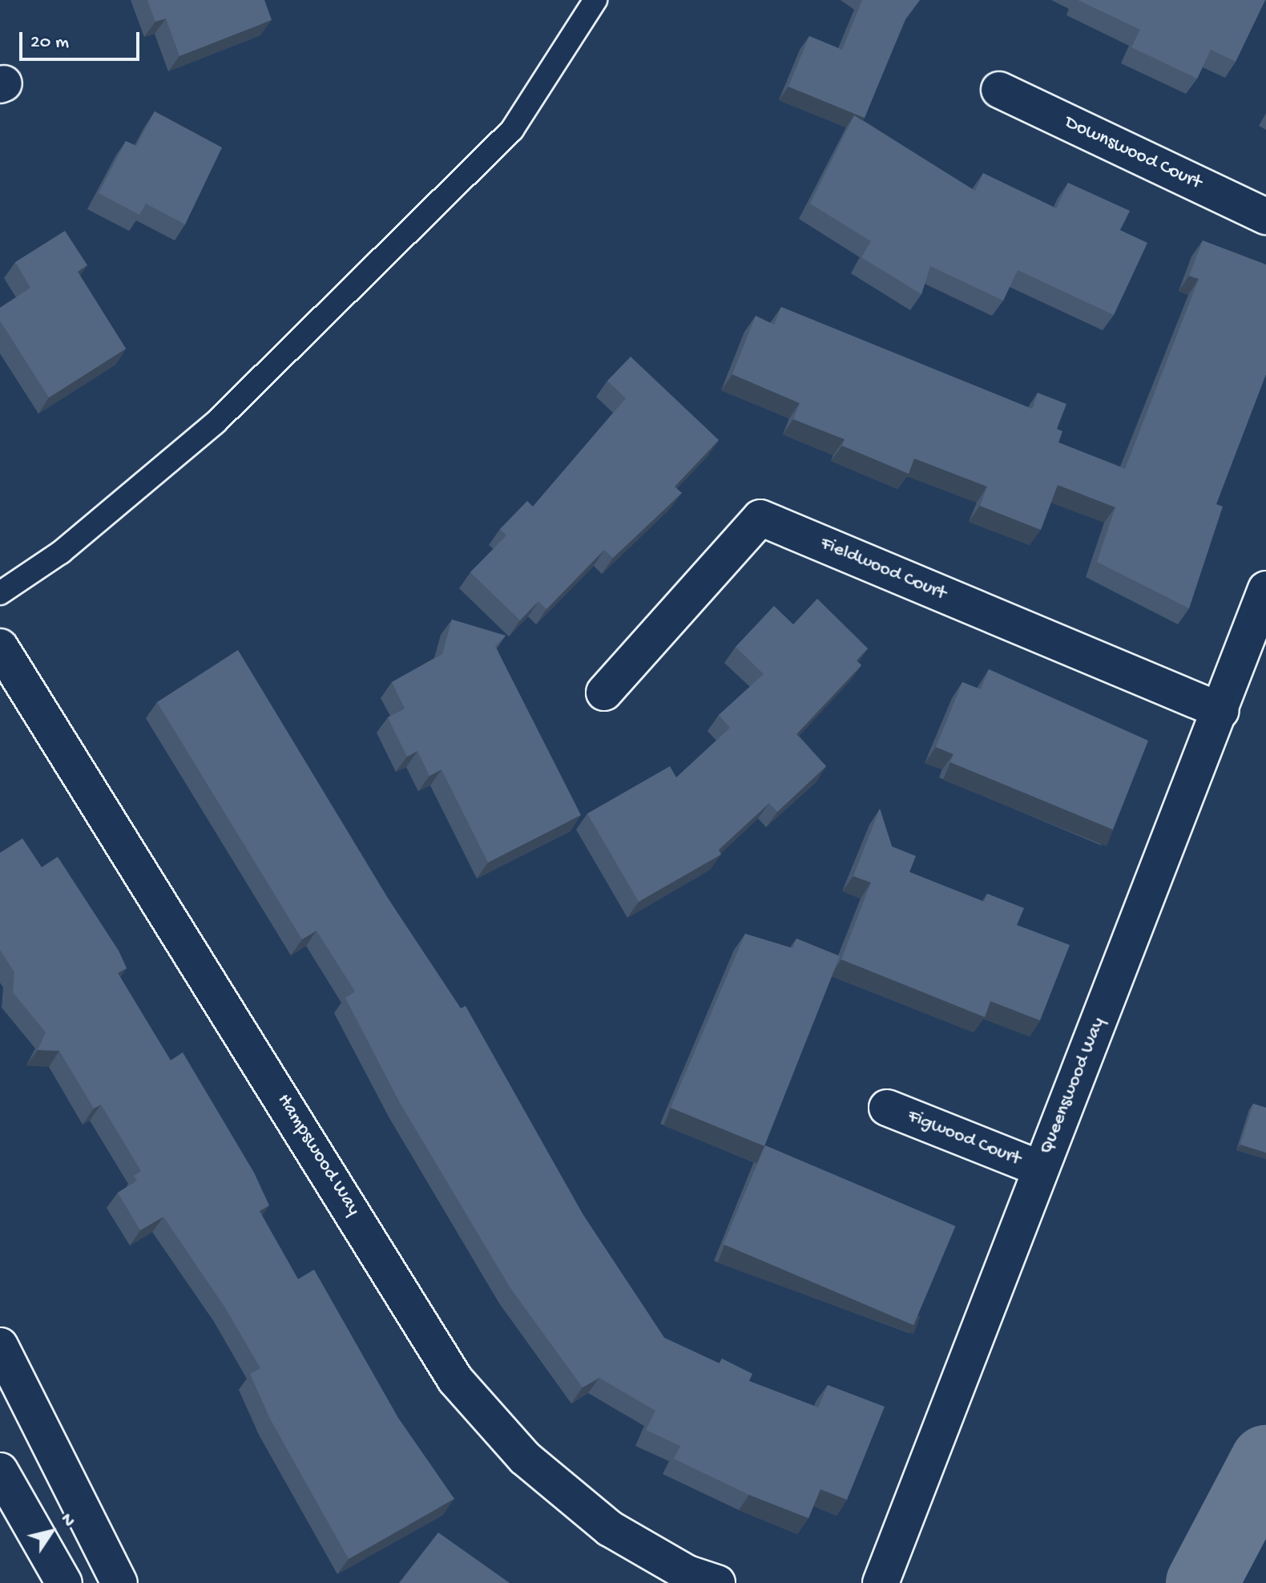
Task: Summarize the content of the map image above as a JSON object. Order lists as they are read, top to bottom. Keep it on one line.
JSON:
{"streets":{"street":["Downswood Court","Fieldwood Court","Queenswood Way","Figwood Court","Hampswood Way"]},"crossings":[["Fieldwood Court","Queenswood Way"],["Queenswood Way","Figwood Court"]],"scale_bar":"20 m","north":"top right"}
